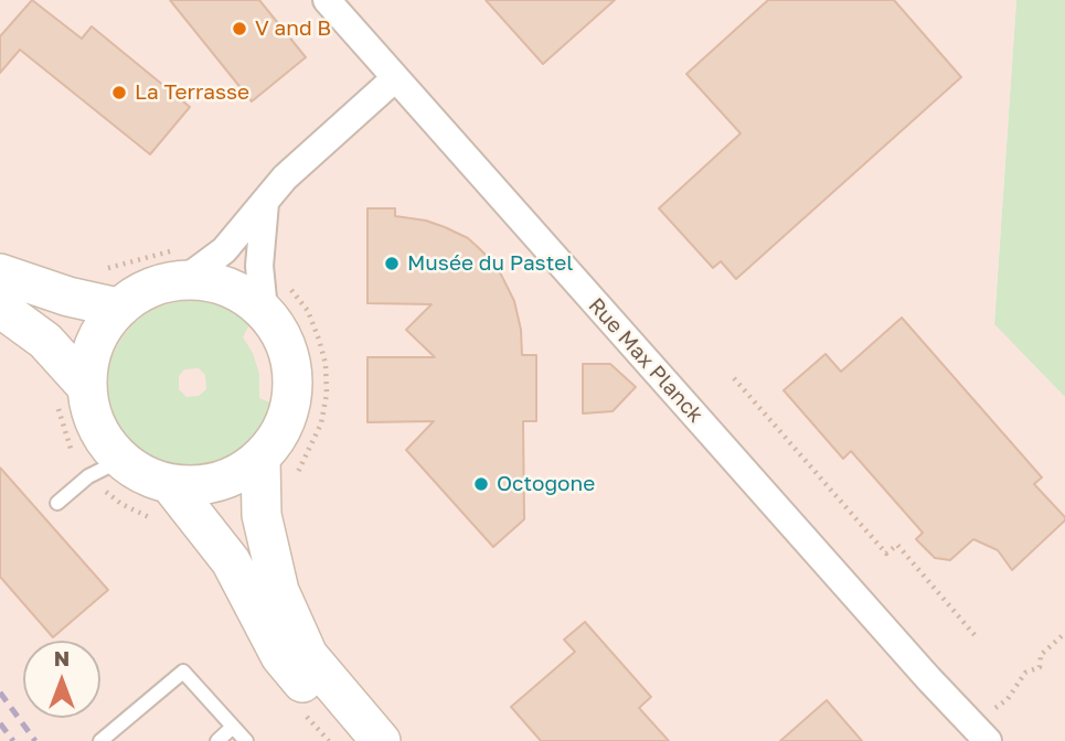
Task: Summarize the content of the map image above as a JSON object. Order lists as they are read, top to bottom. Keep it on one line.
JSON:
{"streets":{"street":["Rue Max Planck"]},"places":["V and B","La Terrasse","Musée du Pastel","Octogone"],"north":"top"}
